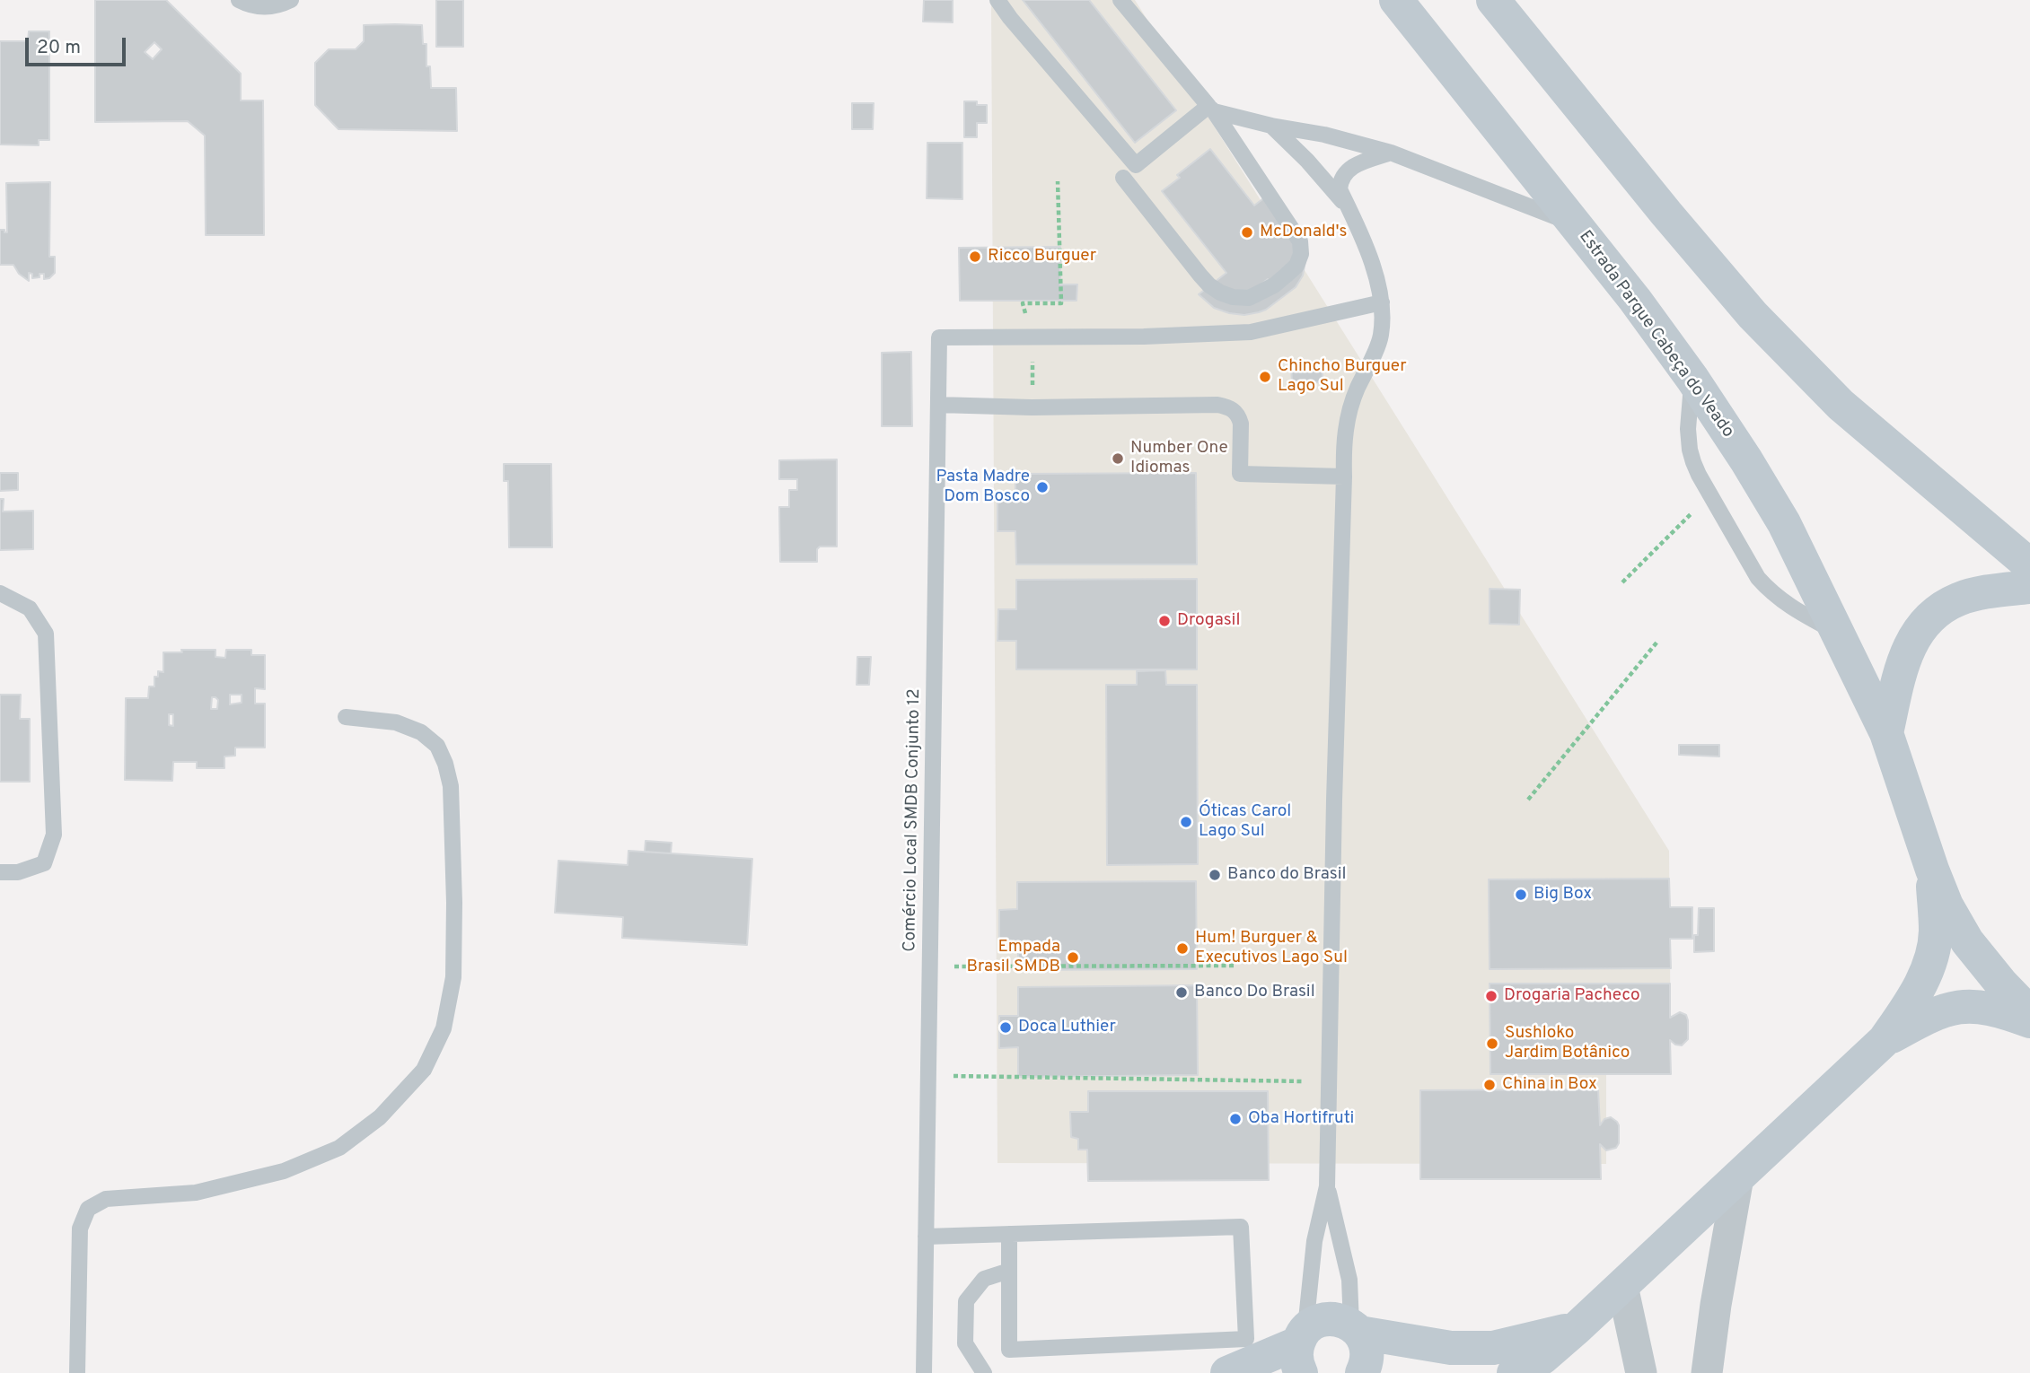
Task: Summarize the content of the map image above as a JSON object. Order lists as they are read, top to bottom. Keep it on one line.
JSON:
{"streets":{"main road":["Estrada Parque Cabeça do Veado"],"lane":["Comércio Local SMDB Conjunto 12"]},"places":["McDonald's","Ricco Burguer","Chincho Burguer Lago Sul","Number One Idiomas","Pasta Madre Dom Bosco","Drogasil","Óticas Carol Lago Sul","Banco do Brasil","Big Box","Hum! Burguer & Executivos Lago Sul","Empada Brasil SMDB","Banco Do Brasil","Drogaria Pacheco","Doca Luthier","Sushloko Jardim Botânico","China in Box","Oba Hortifruti"],"scale_bar":"20 m"}
